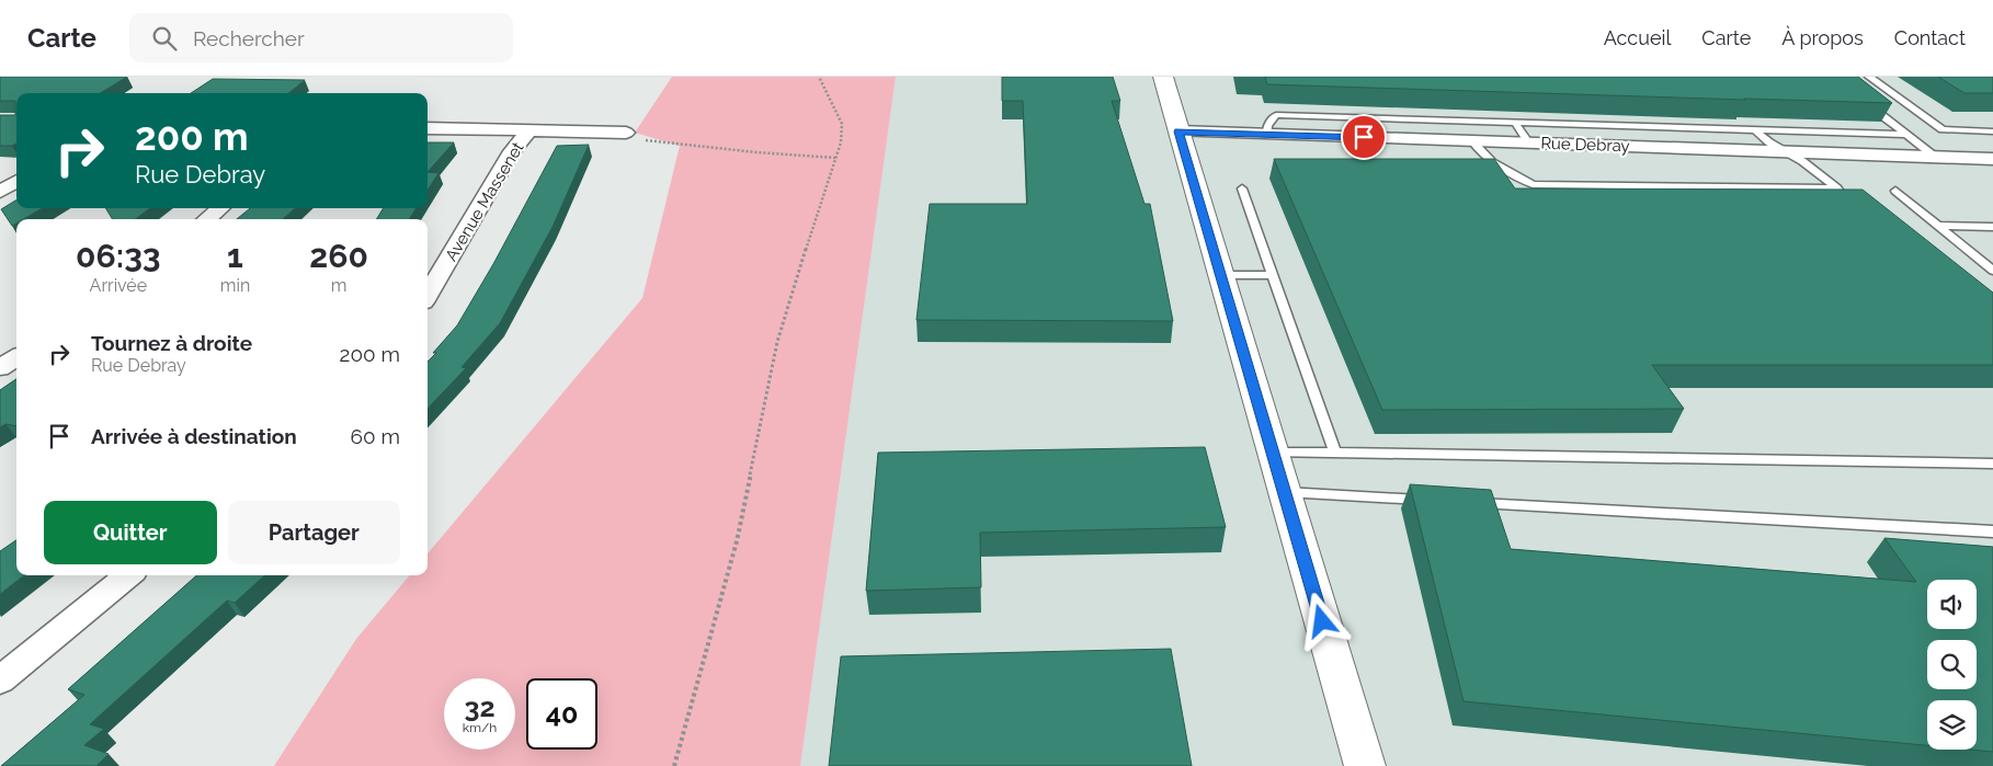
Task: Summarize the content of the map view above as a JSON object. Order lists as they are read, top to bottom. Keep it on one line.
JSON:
{"streets":{"street":["Rue Debray","Avenue Massenet"]},"page":{"header":"Carte","search":"Rechercher","nav":["Accueil","Carte","À propos","Contact"],"turn":["200 m","Rue Debray"],"eta":["06:33","Arrivée","1","min","260","m"],"list":[{"name":"Tournez à droite","note":"Rue Debray","value":"200 m"},{"name":"Arrivée à destination","value":"60 m"}],"buttons":["Quitter","Partager"],"speed":"32 km/h","limit":"40"}}
